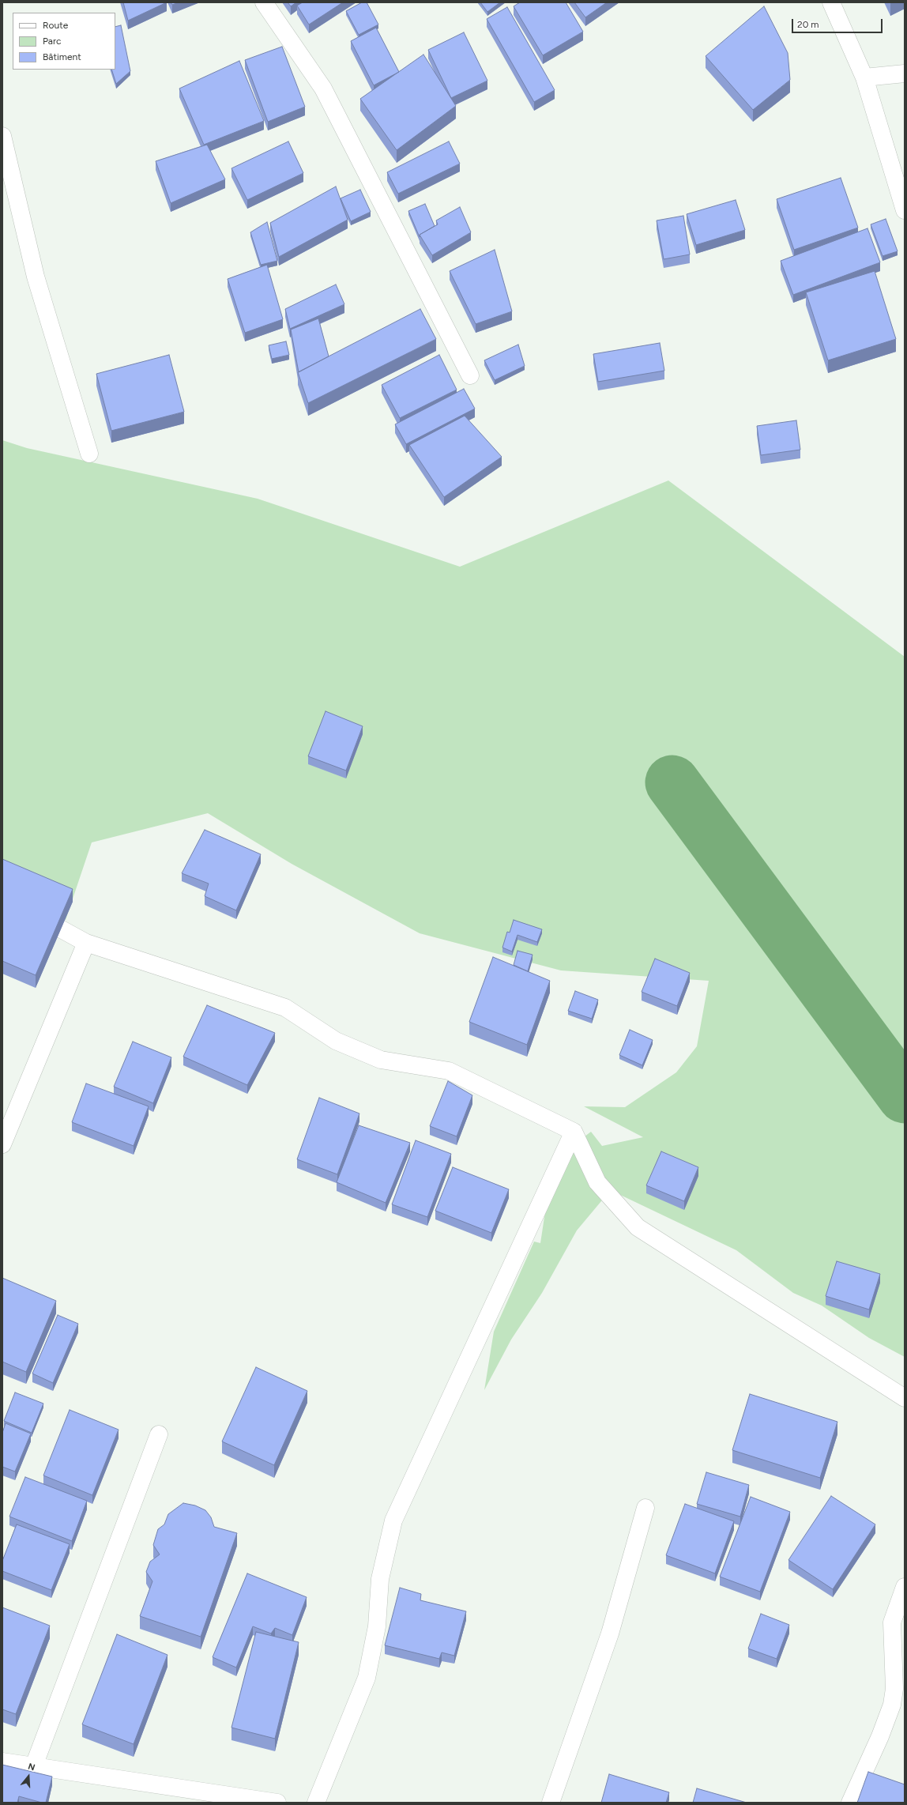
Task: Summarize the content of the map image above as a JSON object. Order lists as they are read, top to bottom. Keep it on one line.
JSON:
{"legend":["Route","Parc","Bâtiment"],"scale_bar":"20 m","north":"top"}
